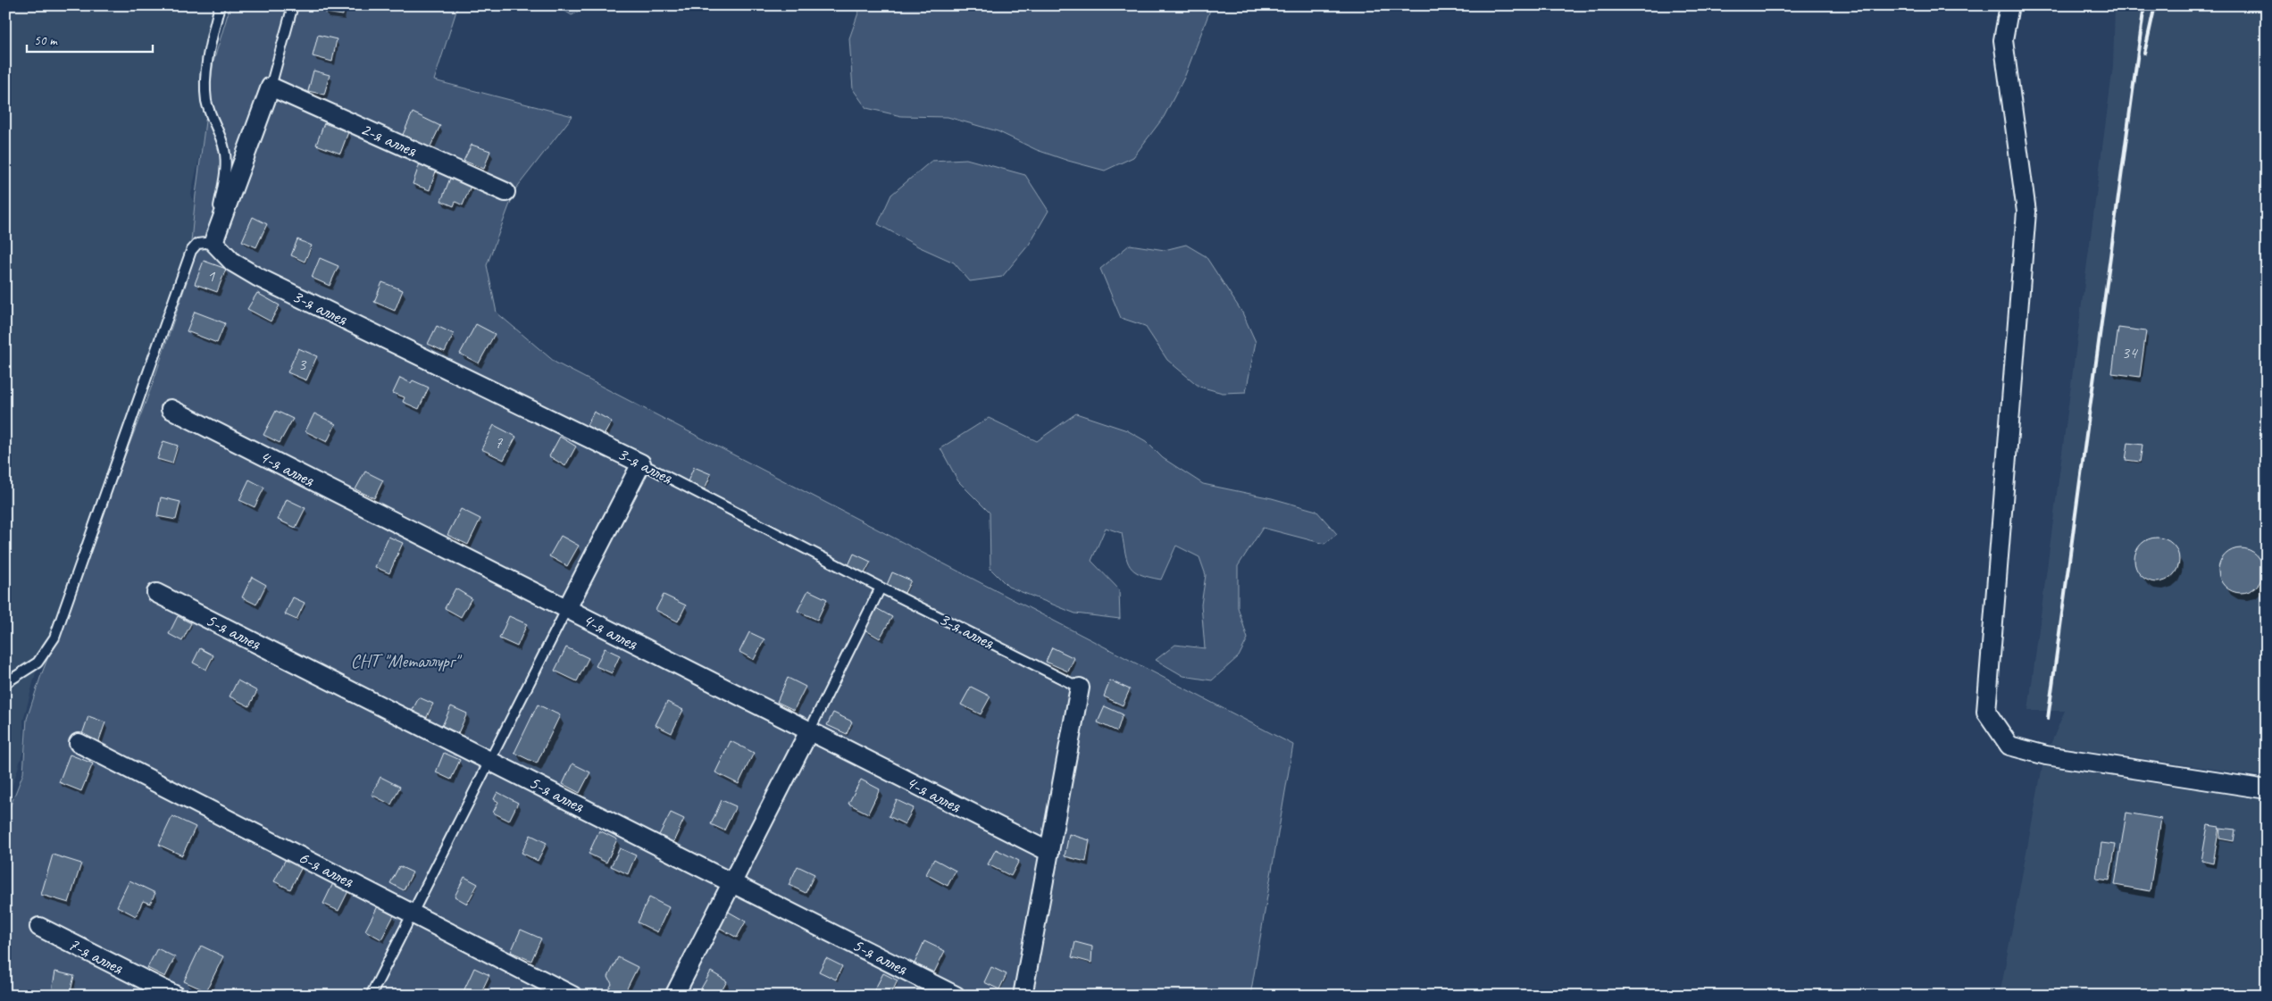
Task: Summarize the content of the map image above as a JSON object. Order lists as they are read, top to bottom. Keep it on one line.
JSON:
{"streets":{"street":["2-я аллея","3-я аллея","4-я аллея","5-я аллея","6-я аллея","7-я аллея"]},"parks":["СНТ \"Металлург\""],"house_numbers":["1","34","3","7"],"scale_bar":"50 m"}
